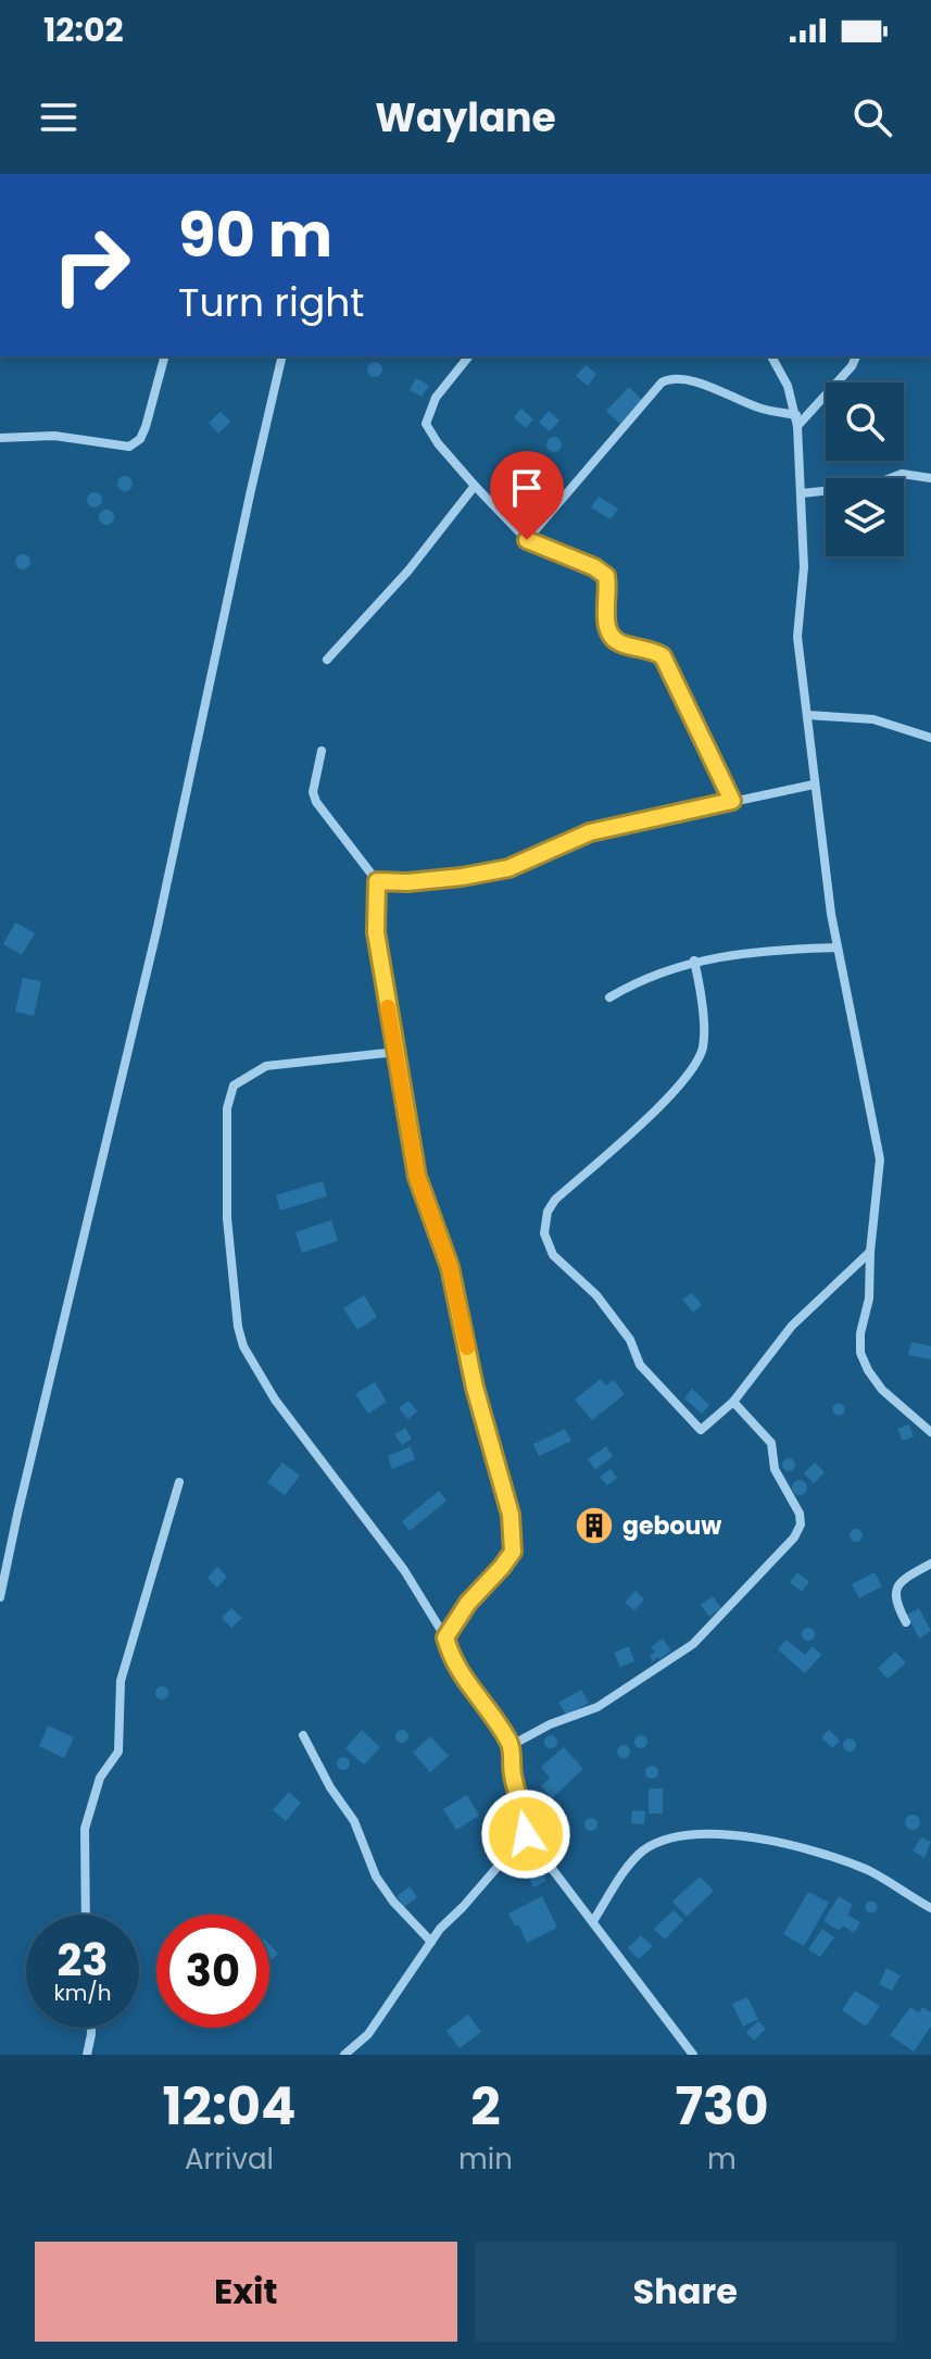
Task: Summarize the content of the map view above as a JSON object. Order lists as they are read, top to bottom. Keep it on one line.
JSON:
{"places":{"building":["gebouw"]},"page":{"status":"12:02","header":"Waylane","turn":["90 m","Turn right"],"speed":"23 km/h","limit":"30","eta":["12:04","Arrival","2","min","730","m"],"buttons":["Exit","Share"]}}
